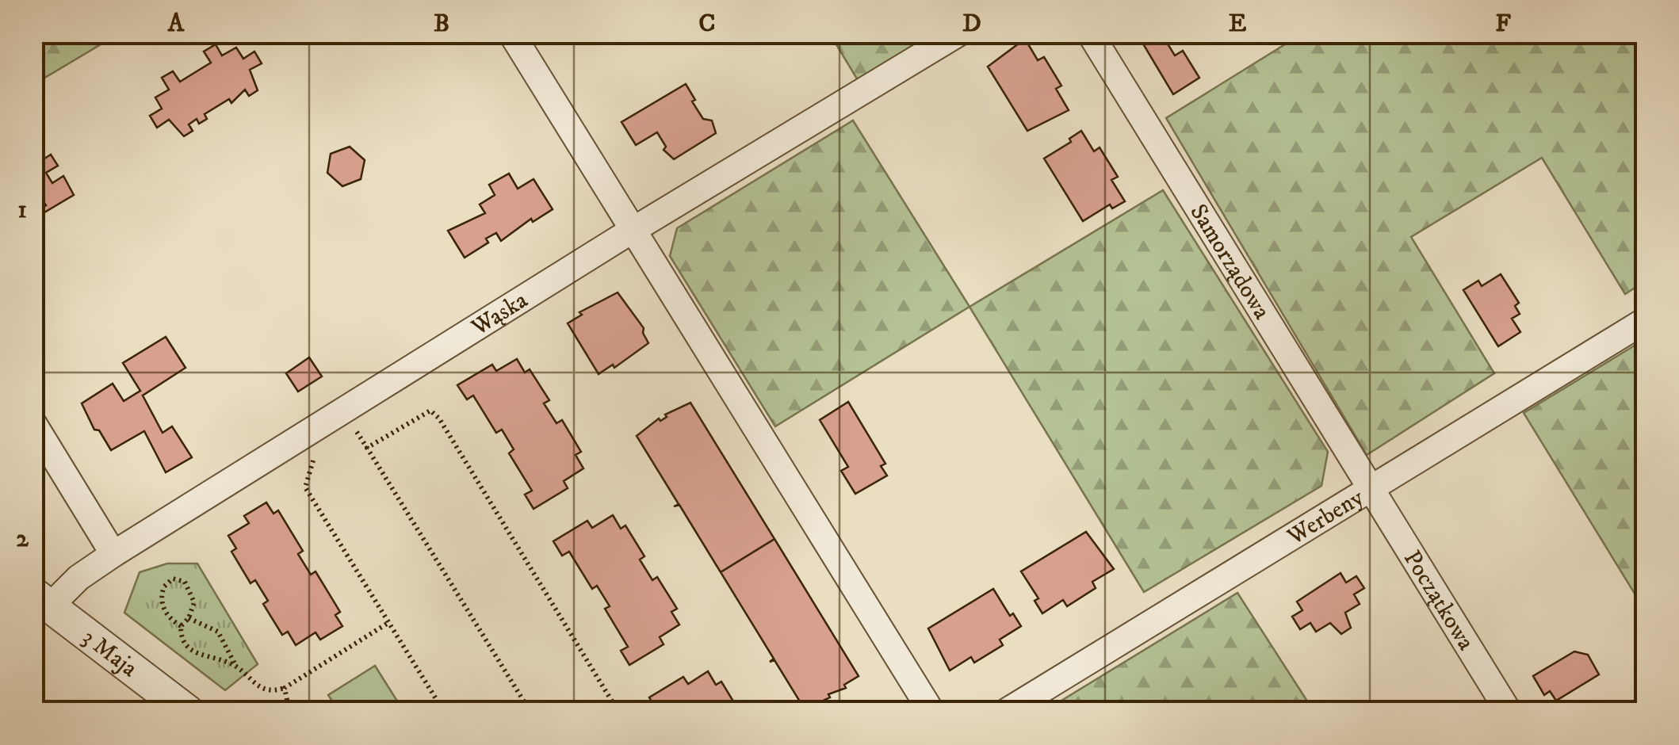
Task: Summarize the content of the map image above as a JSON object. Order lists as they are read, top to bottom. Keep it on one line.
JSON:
{"streets":{"street":["Samorządowa","Wąska","Werbeny","Początkowa","3 Maja"]},"crossings":[["Samorządowa","Werbeny"],["Samorządowa","Początkowa"],["Wąska","3 Maja"],["Werbeny","Początkowa"]],"grid":{"columns":["A","B","C","D","E","F"],"rows":["1","2"]}}
